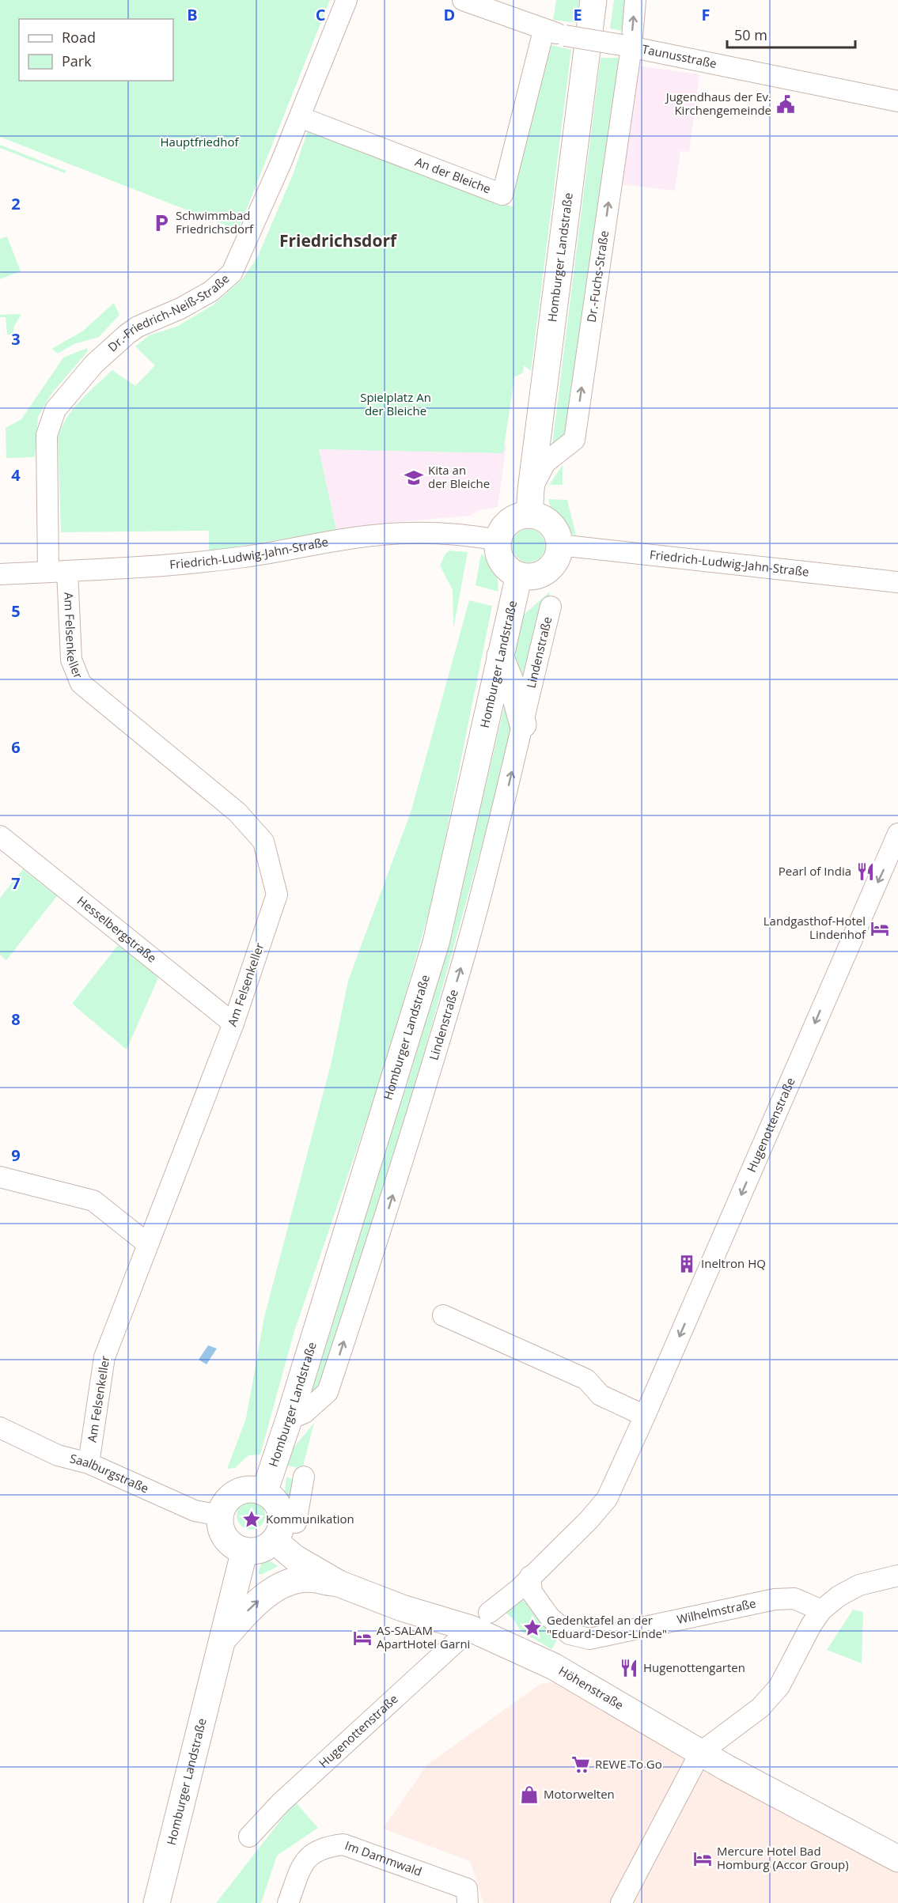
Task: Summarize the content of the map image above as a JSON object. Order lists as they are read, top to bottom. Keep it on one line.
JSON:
{"streets":{"street":["Taunusstraße","An der Bleiche","Homburger Landstraße","Dr.-Fuchs-Straße","Dr.-Friedrich-Neiß-Straße","Friedrich-Ludwig-Jahn-Straße","Am Felsenkeller","Lindenstraße","Hesselbergstraße","Hugenottenstraße","Saalburgstraße","Wilhelmstraße","Höhenstraße","Im Dammwald"]},"crossings":[["Taunusstraße","An der Bleiche"],["Taunusstraße","Dr.-Fuchs-Straße"],["An der Bleiche","Dr.-Friedrich-Neiß-Straße"],["Homburger Landstraße","Dr.-Fuchs-Straße"],["Homburger Landstraße","Friedrich-Ludwig-Jahn-Straße"],["Homburger Landstraße","Lindenstraße"],["Homburger Landstraße","Saalburgstraße"],["Homburger Landstraße","Höhenstraße"],["Dr.-Friedrich-Neiß-Straße","Friedrich-Ludwig-Jahn-Straße"],["Dr.-Friedrich-Neiß-Straße","Am Felsenkeller"],["Friedrich-Ludwig-Jahn-Straße","Am Felsenkeller"],["Am Felsenkeller","Hesselbergstraße"],["Am Felsenkeller","Saalburgstraße"],["Hugenottenstraße","Wilhelmstraße"],["Hugenottenstraße","Höhenstraße"],["Saalburgstraße","Höhenstraße"]],"one_way":["Dr.-Fuchs-Straße","Lindenstraße","Hugenottenstraße"],"districts":["Friedrichsdorf"],"parks":["Hauptfriedhof","Spielplatz An der Bleiche"],"places":{"public building":["Jugendhaus der Ev. Kirchengemeinde"],"parking":["Schwimmbad Friedrichsdorf"],"school or university":["Kita an der Bleiche"],"restaurant":["Pearl of India","Hugenottengarten"],"hotel":["Landgasthof-Hotel Lindenhof","AS-SALAM ApartHotel Garni","Mercure Hotel Bad Homburg (Accor Group)"],"building":["Ineltron HQ"],"place":["Kommunikation","Gedenktafel an der \"Eduard-Desor-Linde\""],"supermarket":["REWE To Go"],"shop":["Motorwelten"]},"legend":["Road","Park"],"scale_bar":"50 m","grid":{"columns":["B","C","D","E","F"],"rows":["2","3","4","5","6","7","8","9"]}}
